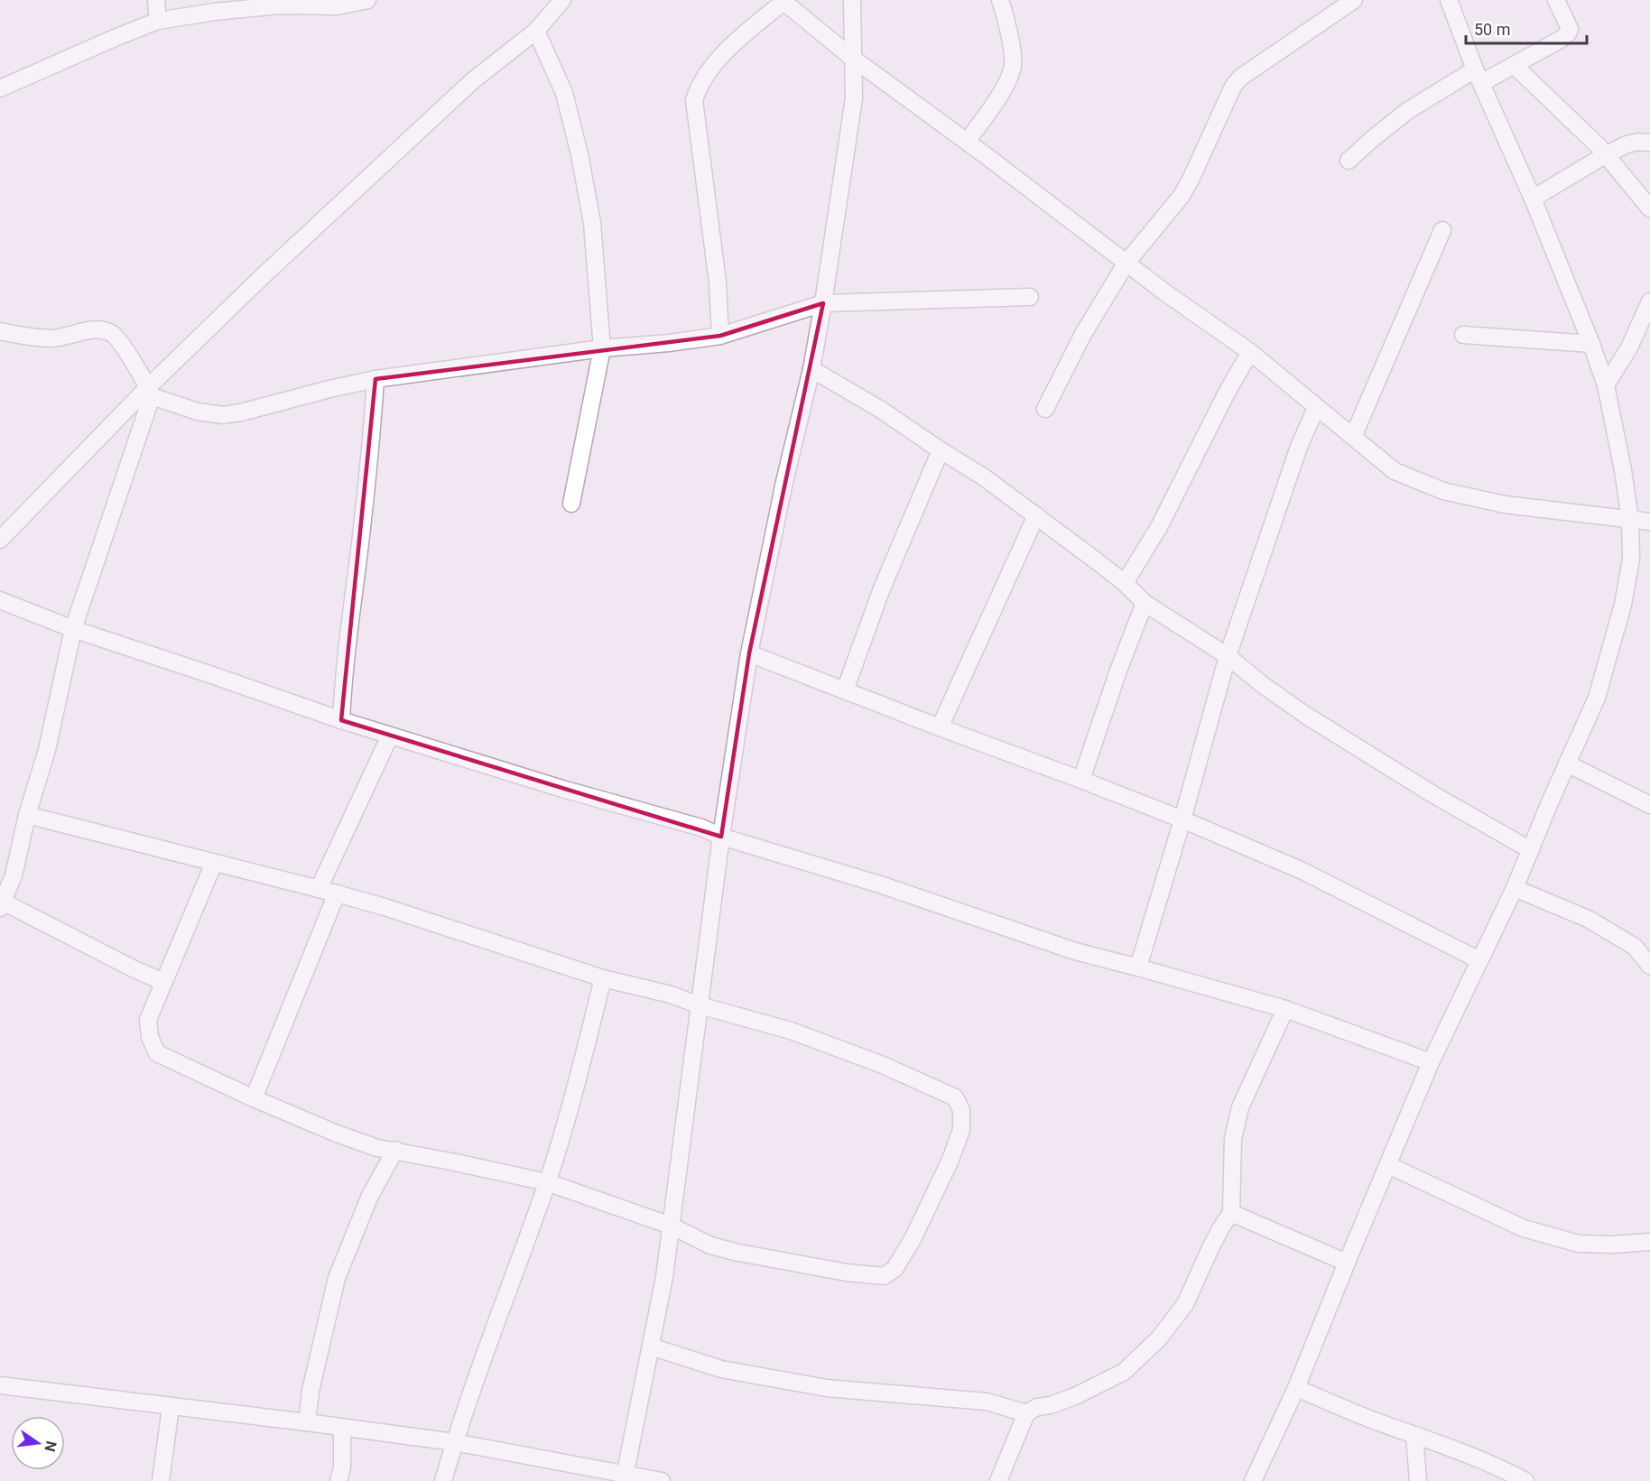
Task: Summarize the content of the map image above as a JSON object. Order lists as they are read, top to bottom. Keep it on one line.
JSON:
{"scale_bar":"50 m","north":"right"}
